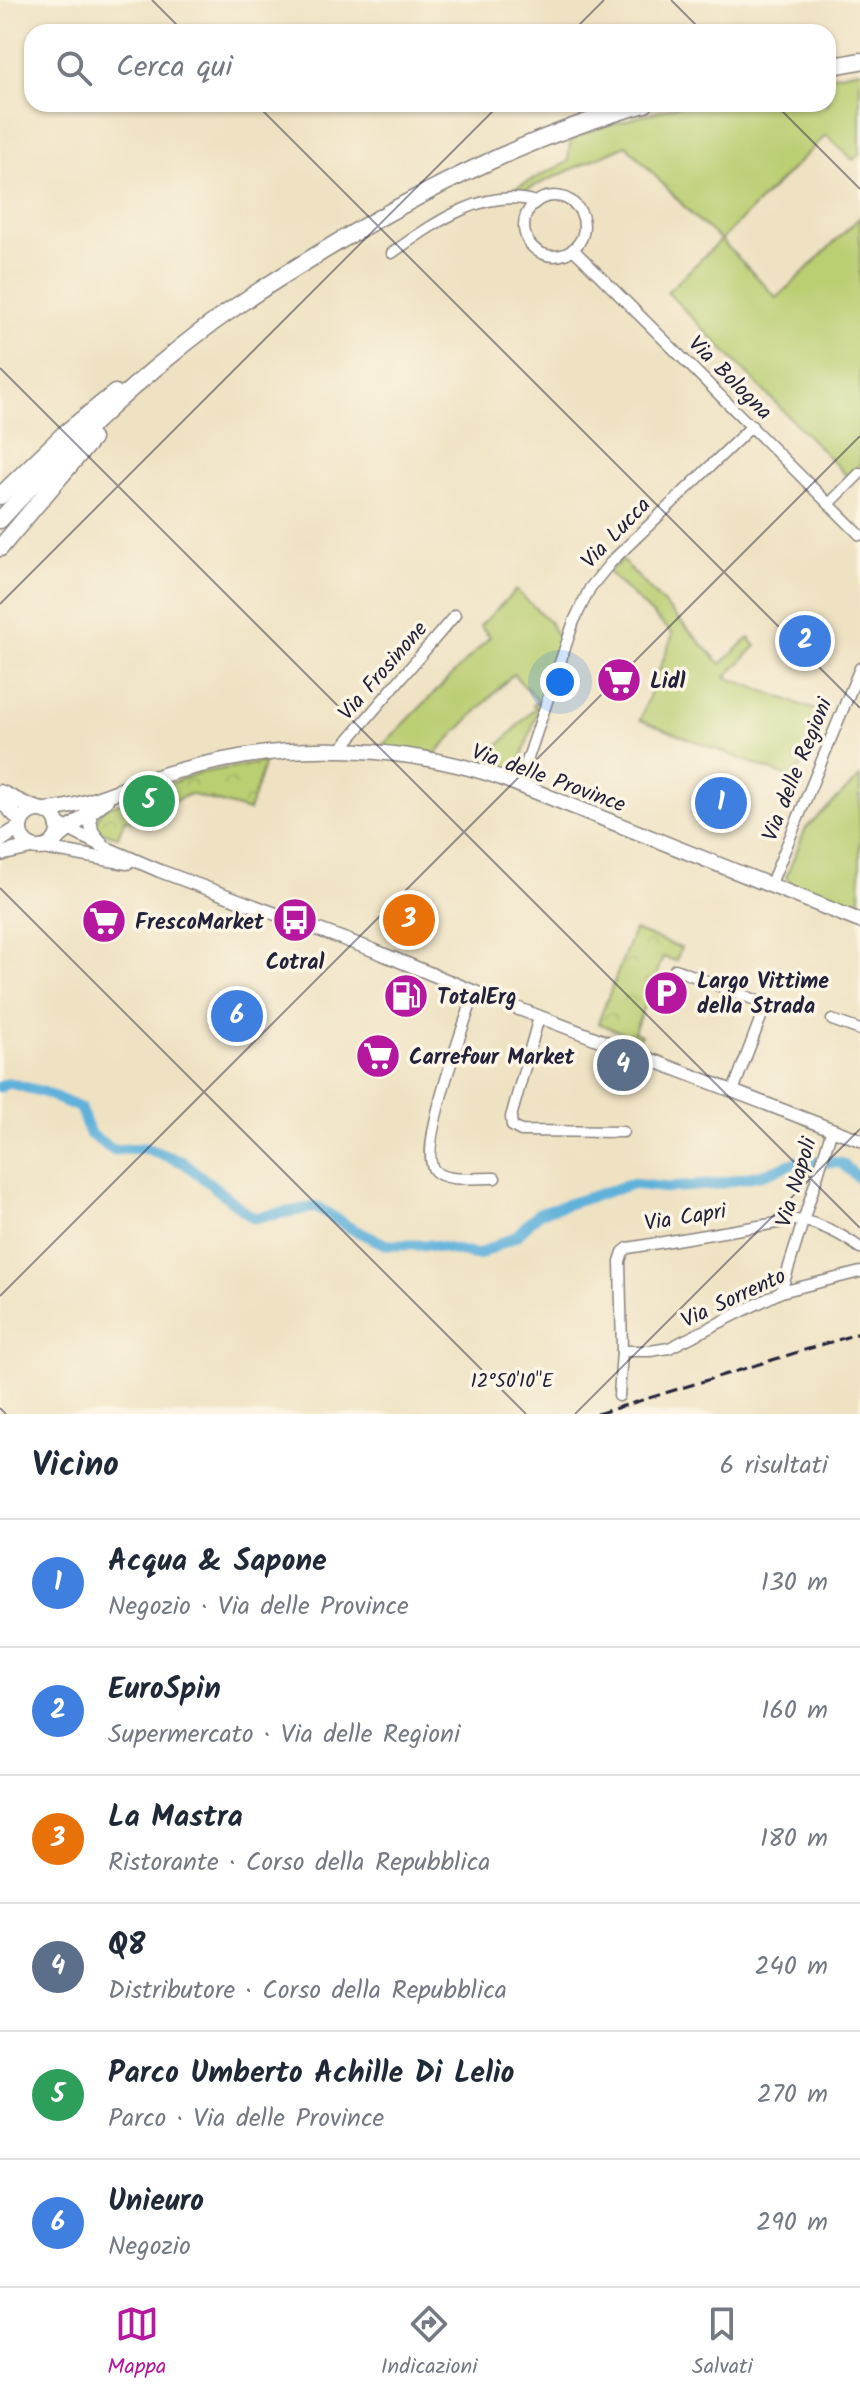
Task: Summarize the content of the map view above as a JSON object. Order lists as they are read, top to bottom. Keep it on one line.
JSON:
{"streets":{"main road":["Via delle Province"],"street":["Via Bologna","Via Lucca","Via Frosinone","Via delle Regioni","Via Napoli","Via Capri","Via Sorrento"]},"crossings":[["Via Bologna","Via Lucca"],["Via Lucca","Via delle Province"],["Via Frosinone","Via delle Province"],["Via delle Regioni","Via delle Province"],["Via Napoli","Via Capri"],["Via Napoli","Via Sorrento"],["Via Capri","Via Sorrento"]],"places":{"supermarket":["Lidl","FrescoMarket","Carrefour Market"],"bus stop":["Cotral"],"parking":["Largo Vittime della Strada"],"fuel station":["TotalErg"]},"page":{"search":"Cerca qui","pins":["2","5","1","3","6","4"],"heading":["Vicino","6 risultati"],"list":[{"mark":"1","name":"Acqua & Sapone","note":"Negozio · Via delle Province","value":"130 m"},{"mark":"2","name":"EuroSpin","note":"Supermercato · Via delle Regioni","value":"160 m"},{"mark":"3","name":"La Mastra","note":"Ristorante · Corso della Repubblica","value":"180 m"},{"mark":"4","name":"Q8","note":"Distributore · Corso della Repubblica","value":"240 m"},{"mark":"5","name":"Parco Umberto Achille Di Lelio","note":"Parco · Via delle Province","value":"270 m"},{"mark":"6","name":"Unieuro","note":"Negozio","value":"290 m"}],"nav":["Mappa","Indicazioni","Salvati"]},"coordinates":["12°50'10\"E"]}
